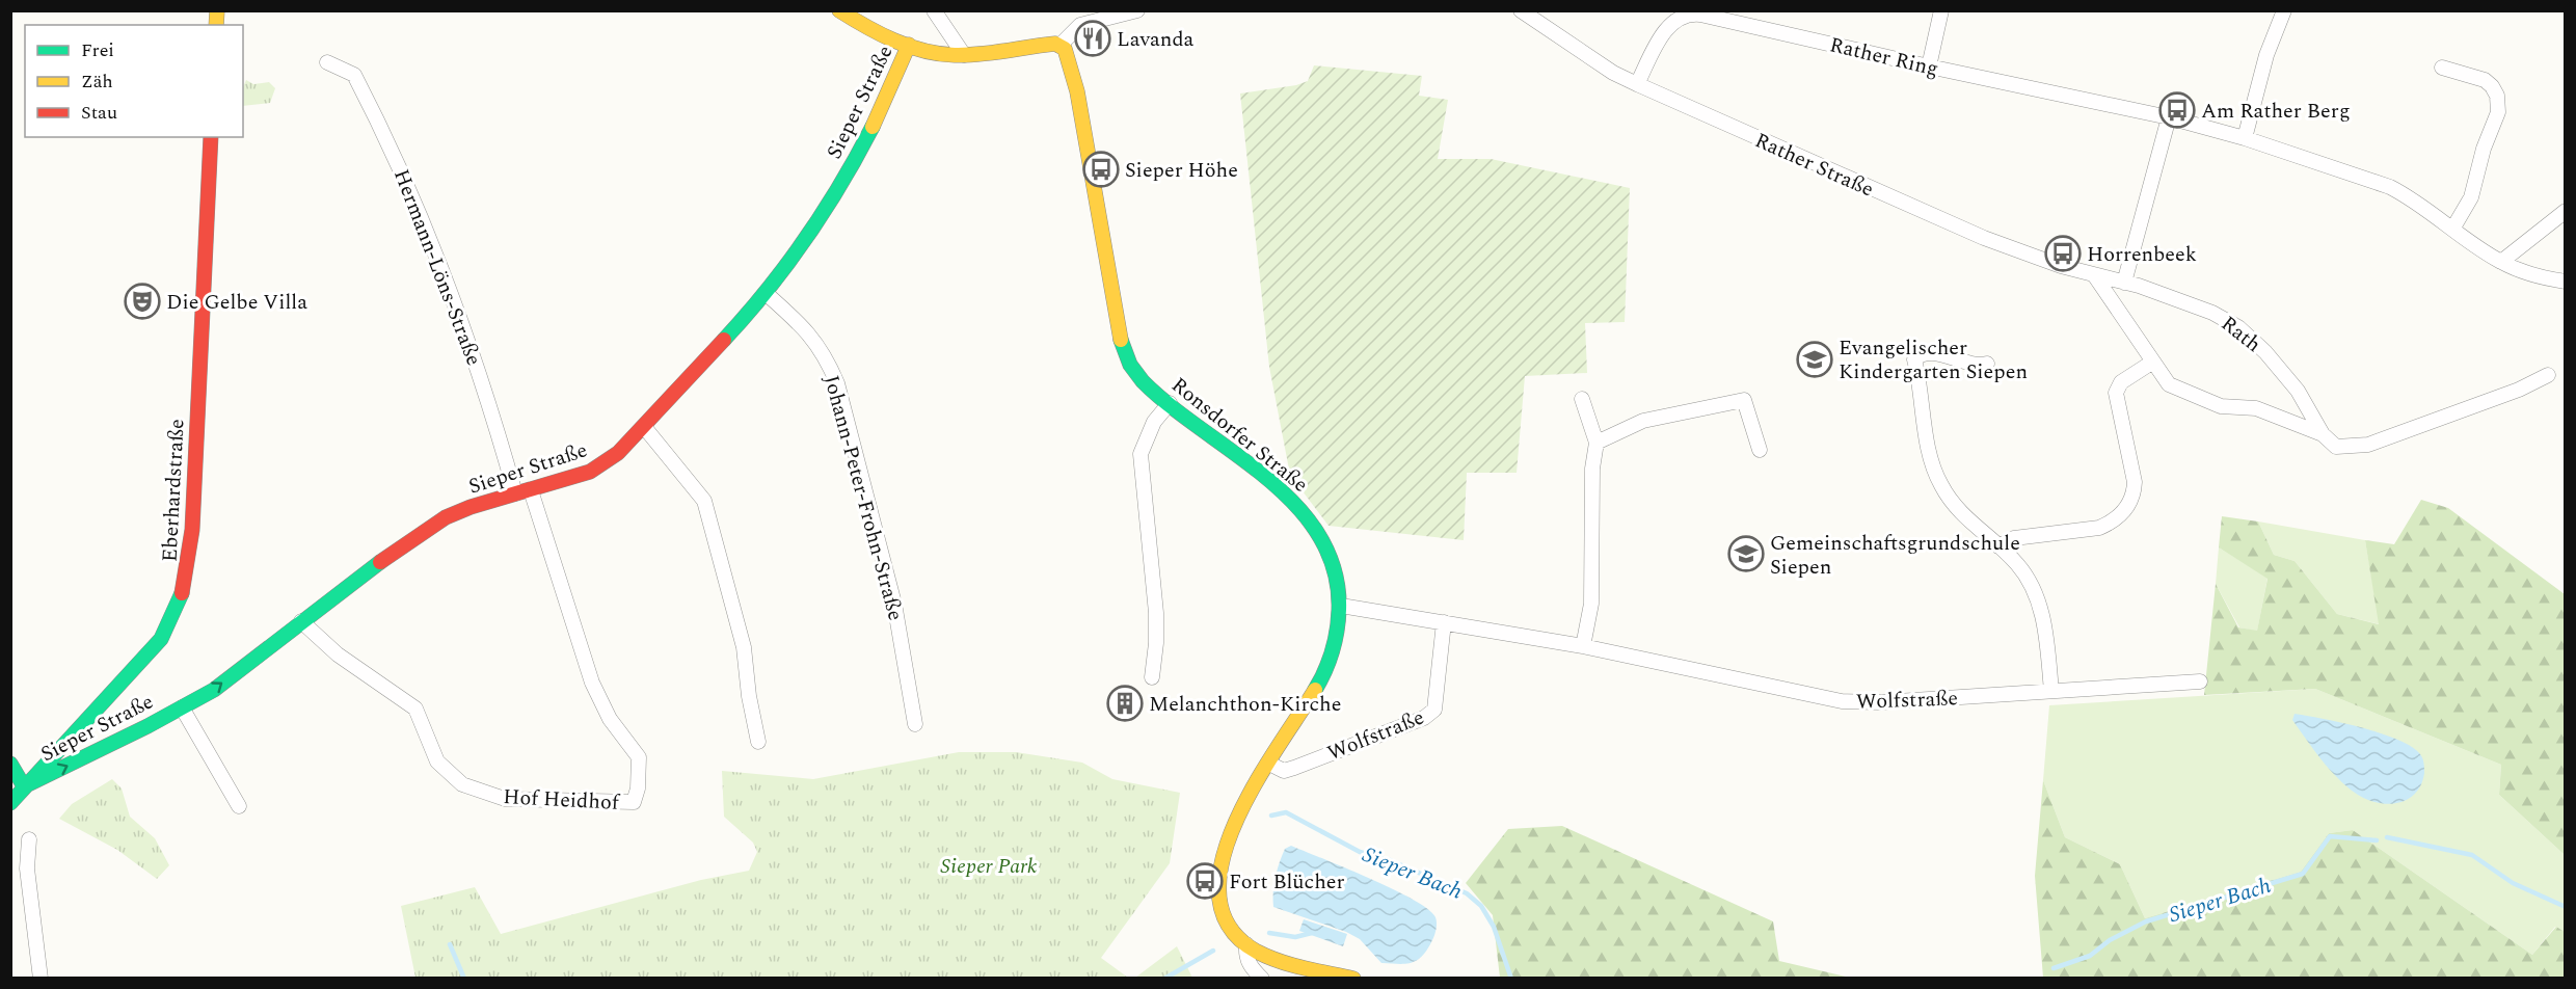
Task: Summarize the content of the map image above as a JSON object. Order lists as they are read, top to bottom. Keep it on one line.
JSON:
{"streets":{"main road":["Sieper Straße","Ronsdorfer Straße","Eberhardstraße"],"street":["Rather Ring","Rather Straße","Hermann-Löns-Straße","Rath","Johann-Peter-Frohn-Straße","Wolfstraße","Hof Heidhof"]},"crossings":[["Rather Ring","Rather Straße"],["Sieper Straße","Hermann-Löns-Straße"],["Sieper Straße","Eberhardstraße"],["Sieper Straße","Johann-Peter-Frohn-Straße"],["Sieper Straße","Hof Heidhof"],["Rather Straße","Rath"],["Ronsdorfer Straße","Wolfstraße"]],"water":["Sieper Bach"],"parks":["Sieper Park"],"places":{"restaurant":["Lavanda"],"bus stop":["Am Rather Berg","Sieper Höhe","Horrenbeek","Fort Blücher"],"theatre":["Die Gelbe Villa"],"school or university":["Evangelischer Kindergarten Siepen","Gemeinschaftsgrundschule Siepen"],"building":["Melanchthon-Kirche"]},"legend":["Frei","Zäh","Stau"]}
